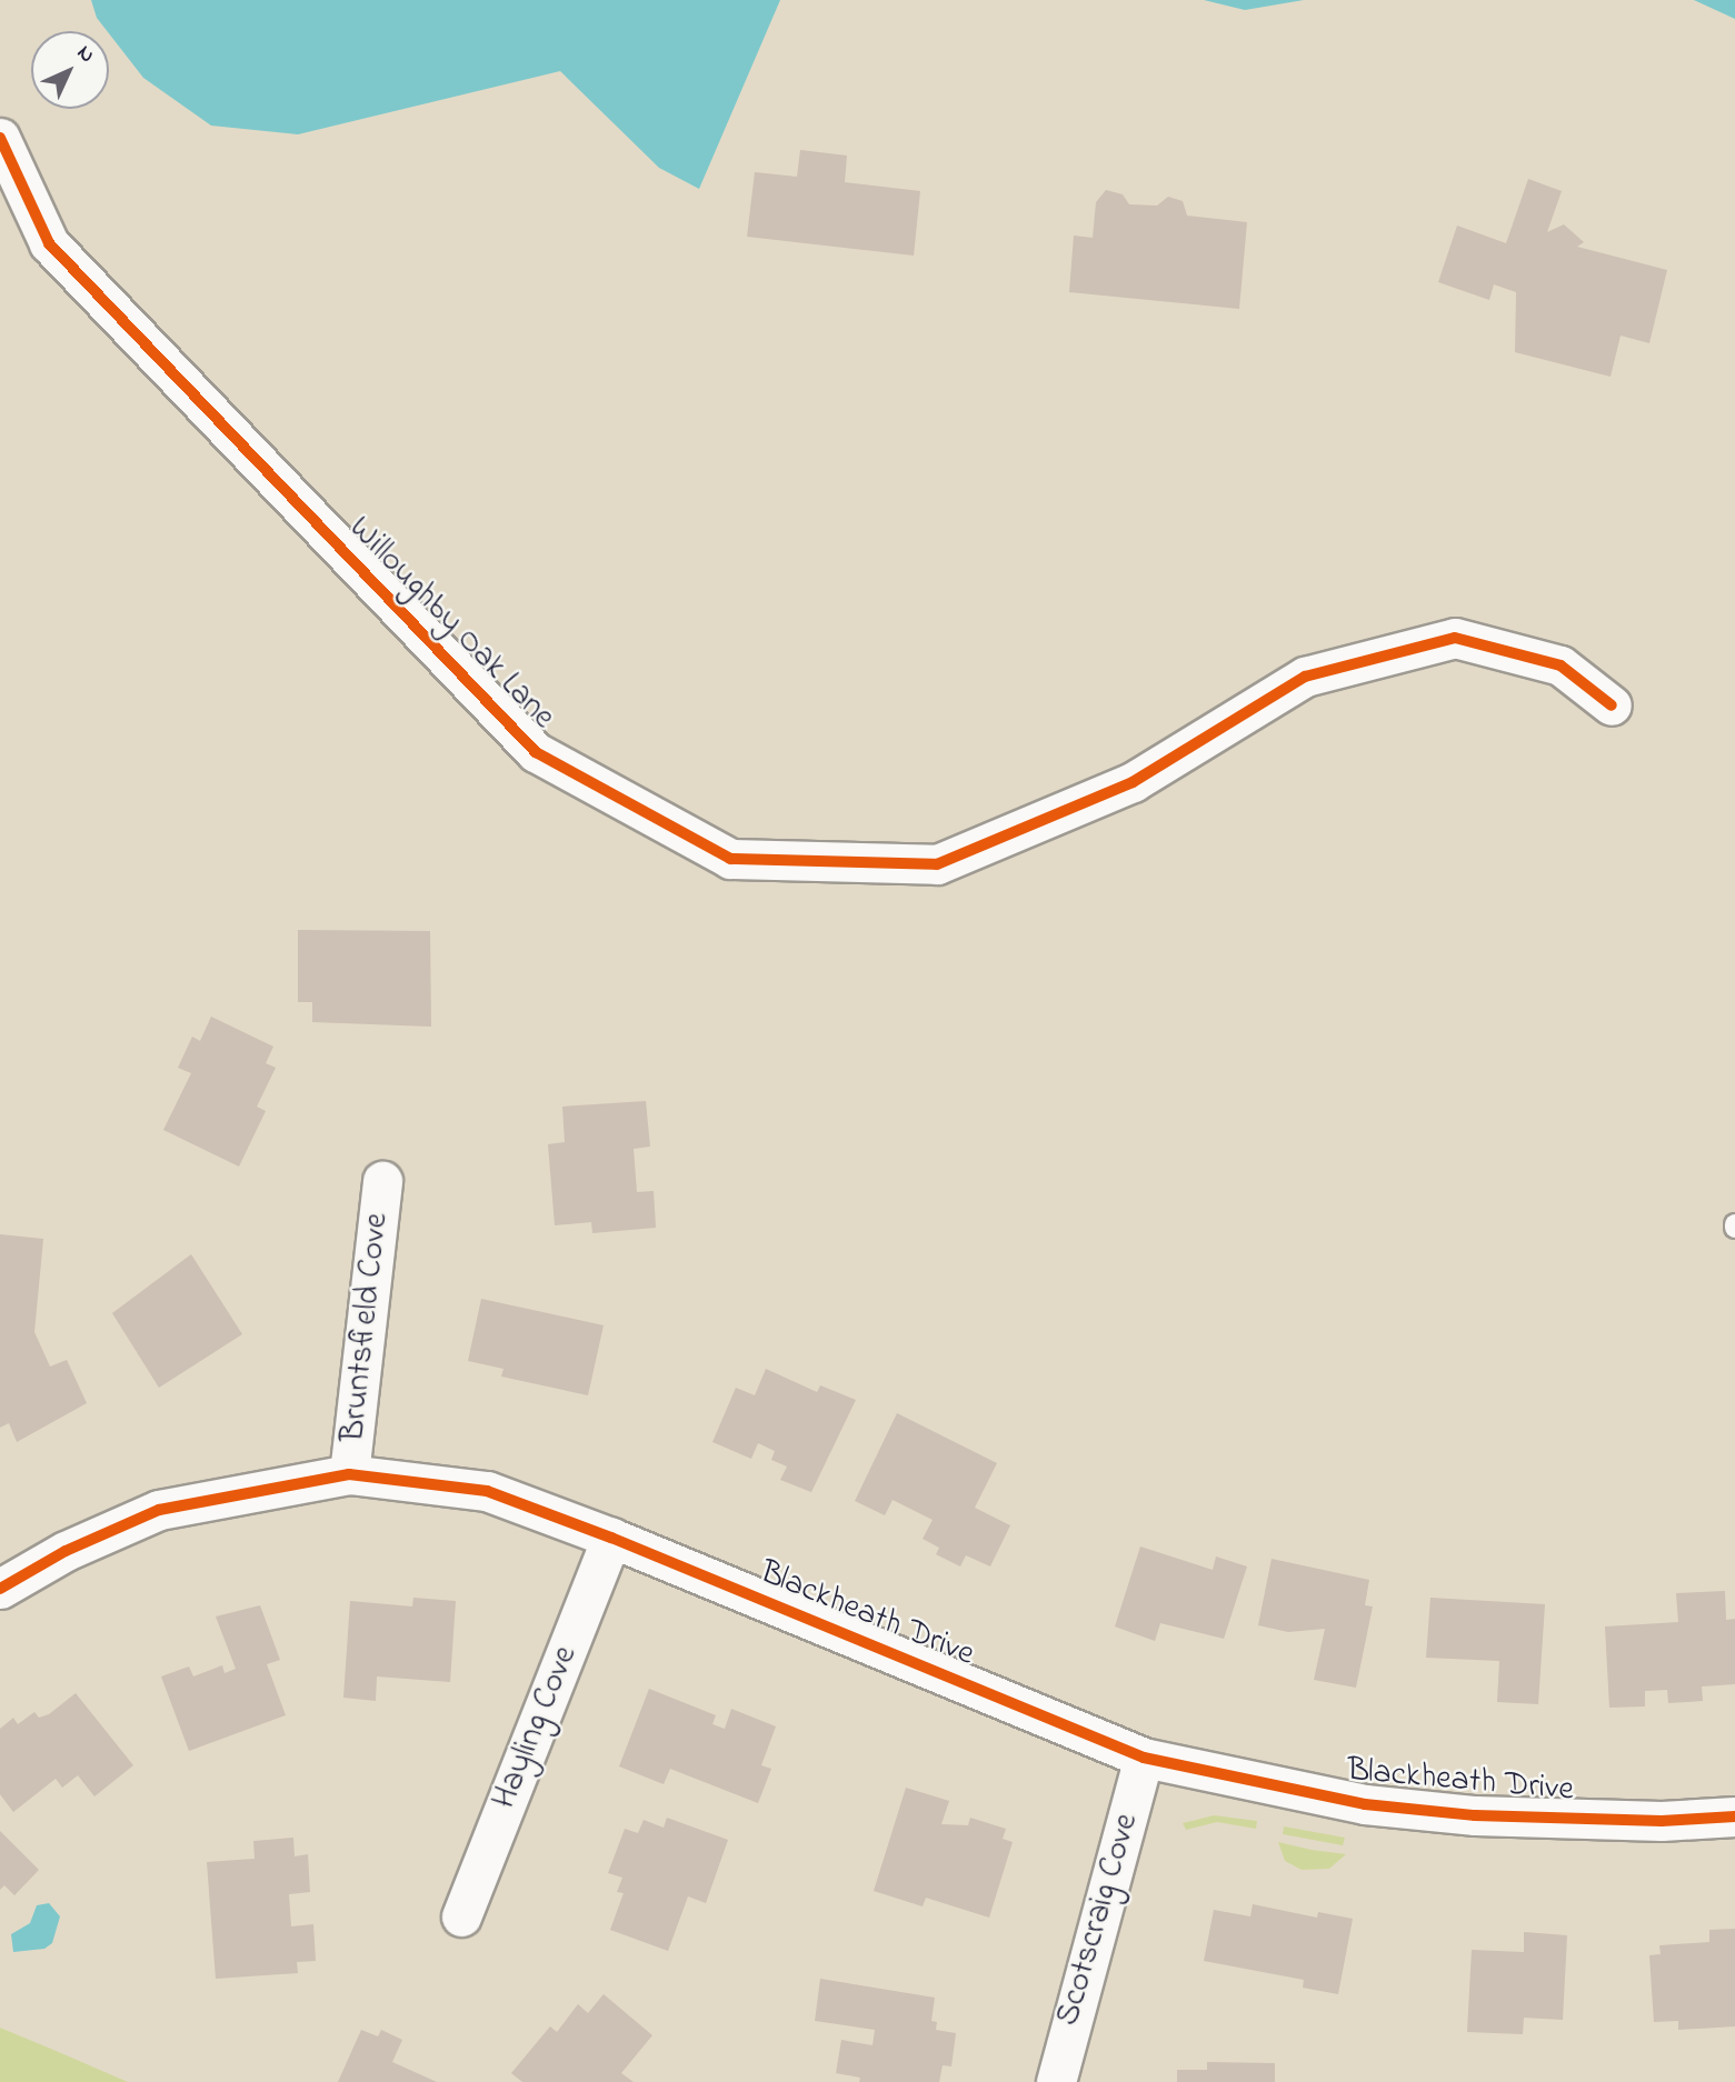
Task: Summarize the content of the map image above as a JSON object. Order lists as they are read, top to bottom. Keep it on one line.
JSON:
{"streets":{"street":["Willoughby Oak Lane","Bruntsfield Cove","Blackheath Drive","Hayling Cove","Scotscraig Cove"]},"crossings":[["Bruntsfield Cove","Blackheath Drive"],["Blackheath Drive","Hayling Cove"],["Blackheath Drive","Scotscraig Cove"]],"north":"top right"}
